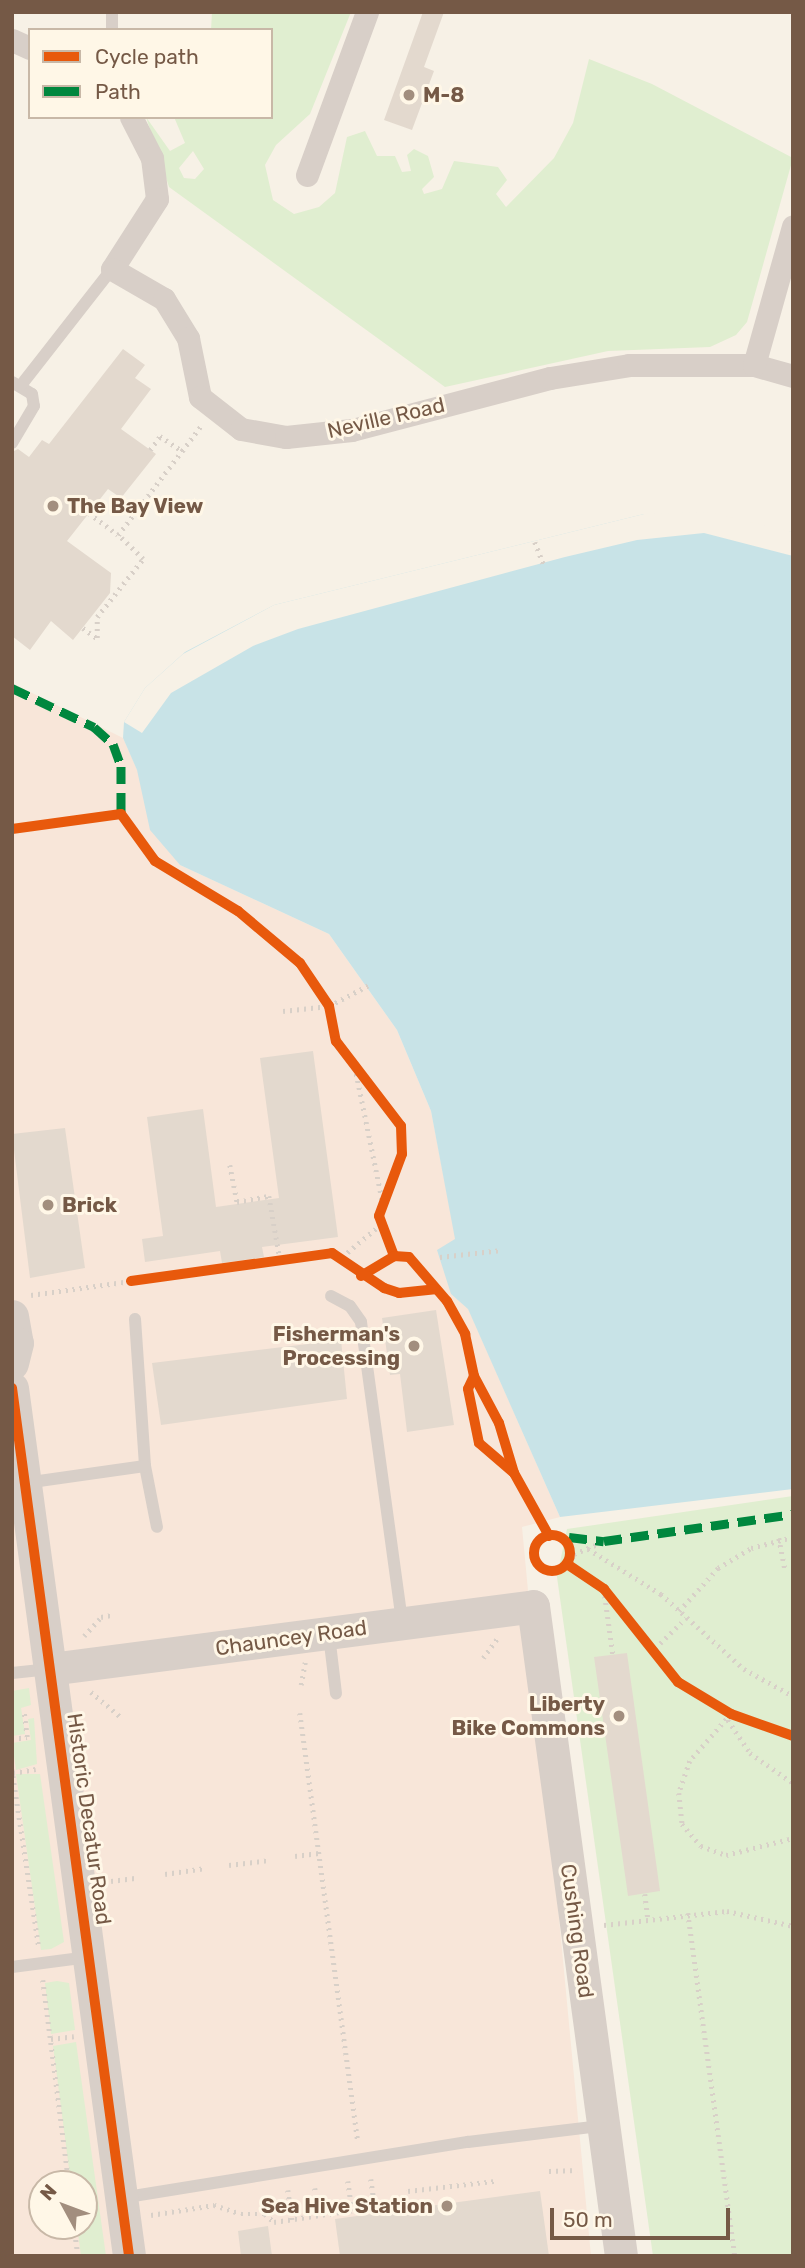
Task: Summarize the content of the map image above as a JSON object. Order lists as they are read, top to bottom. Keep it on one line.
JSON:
{"streets":{"street":["Neville Road","Chauncey Road","Historic Decatur Road","Cushing Road"]},"crossings":[["Chauncey Road","Historic Decatur Road"],["Chauncey Road","Cushing Road"]],"places":["M-8","The Bay View","Brick","Fisherman's Processing","Liberty Bike Commons","Sea Hive Station"],"legend":["Cycle path","Path"],"scale_bar":"50 m","north":"top left"}
